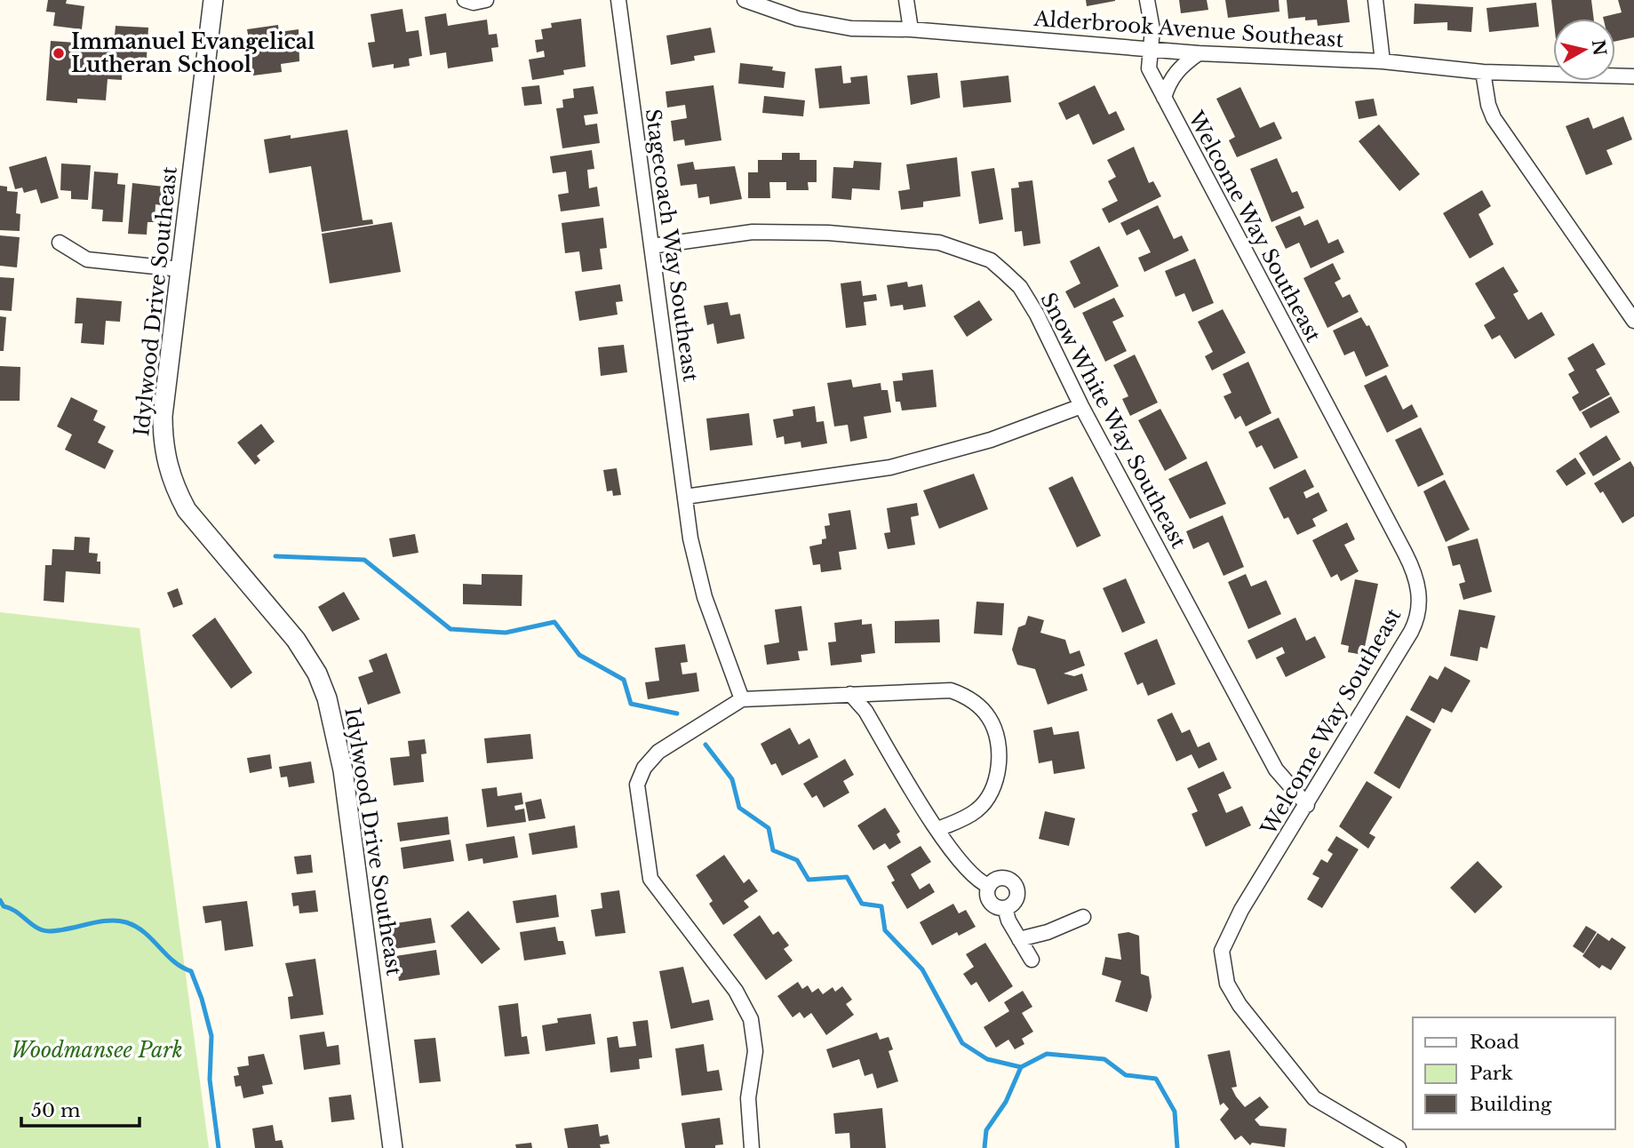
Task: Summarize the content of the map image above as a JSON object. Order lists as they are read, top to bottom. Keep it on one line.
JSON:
{"streets":{"street":["Alderbrook Avenue Southeast","Welcome Way Southeast","Stagecoach Way Southeast","Idylwood Drive Southeast","Snow White Way Southeast"]},"crossings":[["Alderbrook Avenue Southeast","Welcome Way Southeast"],["Welcome Way Southeast","Snow White Way Southeast"],["Stagecoach Way Southeast","Snow White Way Southeast"]],"parks":["Woodmansee Park"],"places":["Immanuel Evangelical Lutheran School"],"legend":["Road","Park","Building"],"scale_bar":"50 m","north":"right"}
